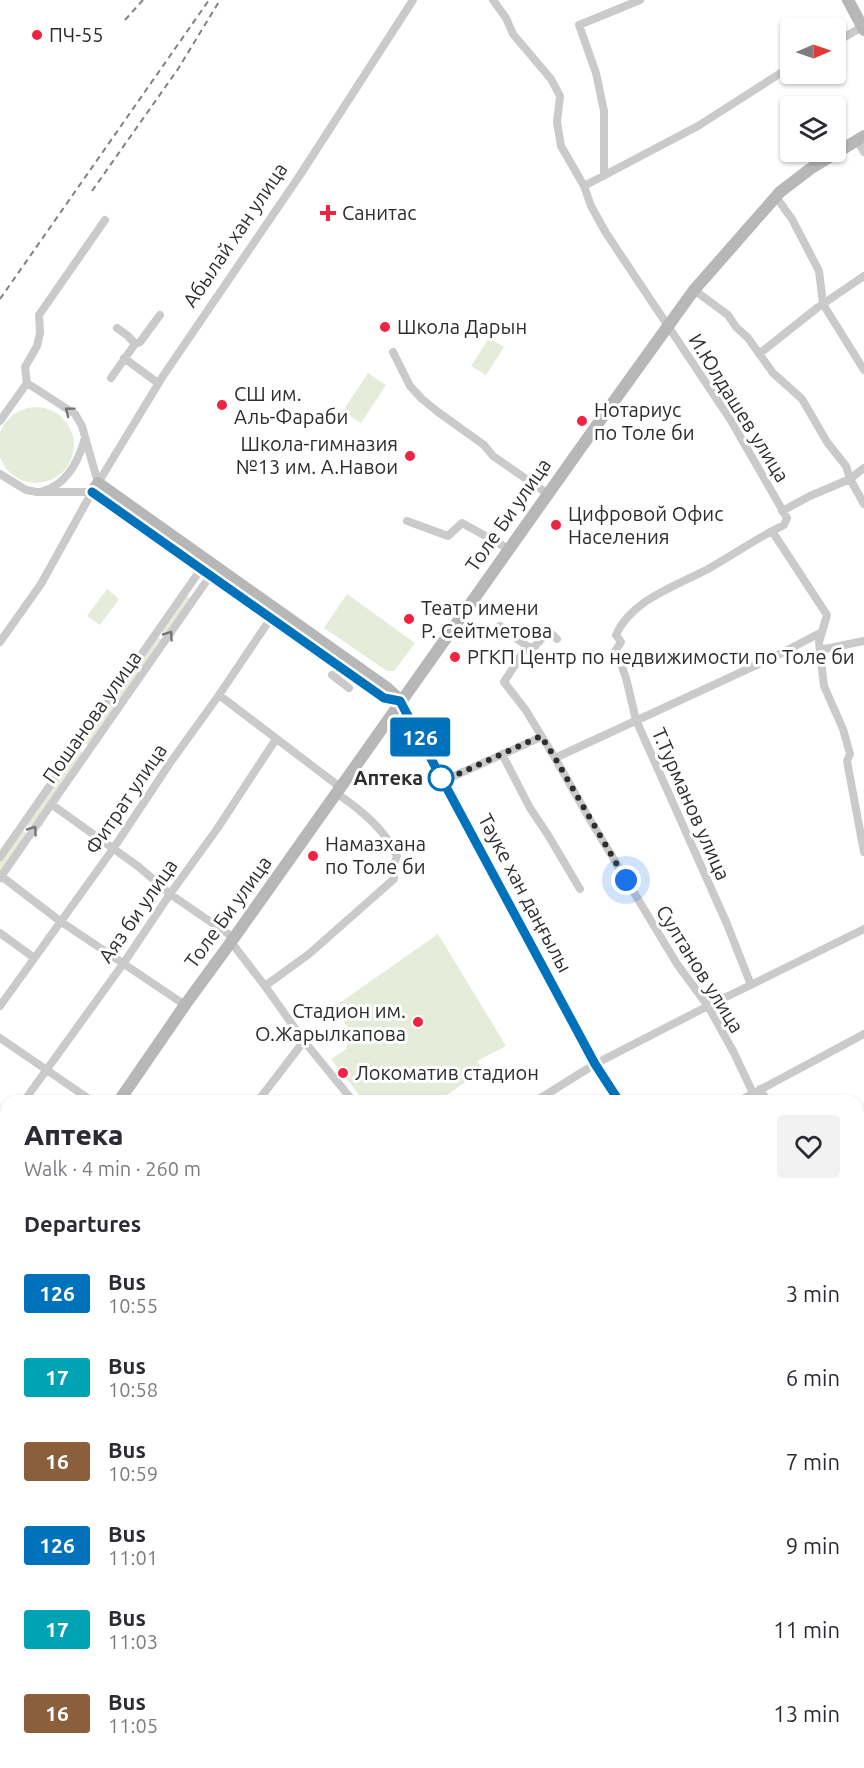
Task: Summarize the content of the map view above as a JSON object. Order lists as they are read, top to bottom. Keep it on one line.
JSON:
{"streets":{"street":["Абылай хан улица","И.Юлдашев улица","Толе Би улица","Пошанова улица","Фитрат улица","Т.Турманов улица","Тәуке хан даңғылы","Аяз би улица","Султанов улица"]},"crossings":[["Абылай хан улица","Тәуке хан даңғылы"],["И.Юлдашев улица","Толе Би улица"],["И.Юлдашев улица","Т.Турманов улица"],["Толе Би улица","Тәуке хан даңғылы"],["Пошанова улица","Тәуке хан даңғылы"],["Фитрат улица","Тәуке хан даңғылы"]],"places":{"other":["ПЧ-55","Школа Дарын","СШ им. Аль-Фараби","Нотариус по Толе би","Школа-гимназия №13 им. А.Навои","Цифровой Офис Населения","Театр имени Р. Сейтметова","РГКП Центр по недвижимости по Толе би","Аптека","Намазхана по Толе би","Стадион им. О.Жарылкапова","Локоматив стадион"],"health":["Санитас"]},"lines":["bus line 126"],"north":"right","page":{"on_map":"126","heading":[["Аптека","Walk · 4 min · 260 m"],"Departures"],"list":[{"mark":"126","name":"Bus","note":"10:55","value":"3 min"},{"mark":"17","name":"Bus","note":"10:58","value":"6 min"},{"mark":"16","name":"Bus","note":"10:59","value":"7 min"},{"mark":"126","name":"Bus","note":"11:01","value":"9 min"},{"mark":"17","name":"Bus","note":"11:03","value":"11 min"},{"mark":"16","name":"Bus","note":"11:05","value":"13 min"}]}}
